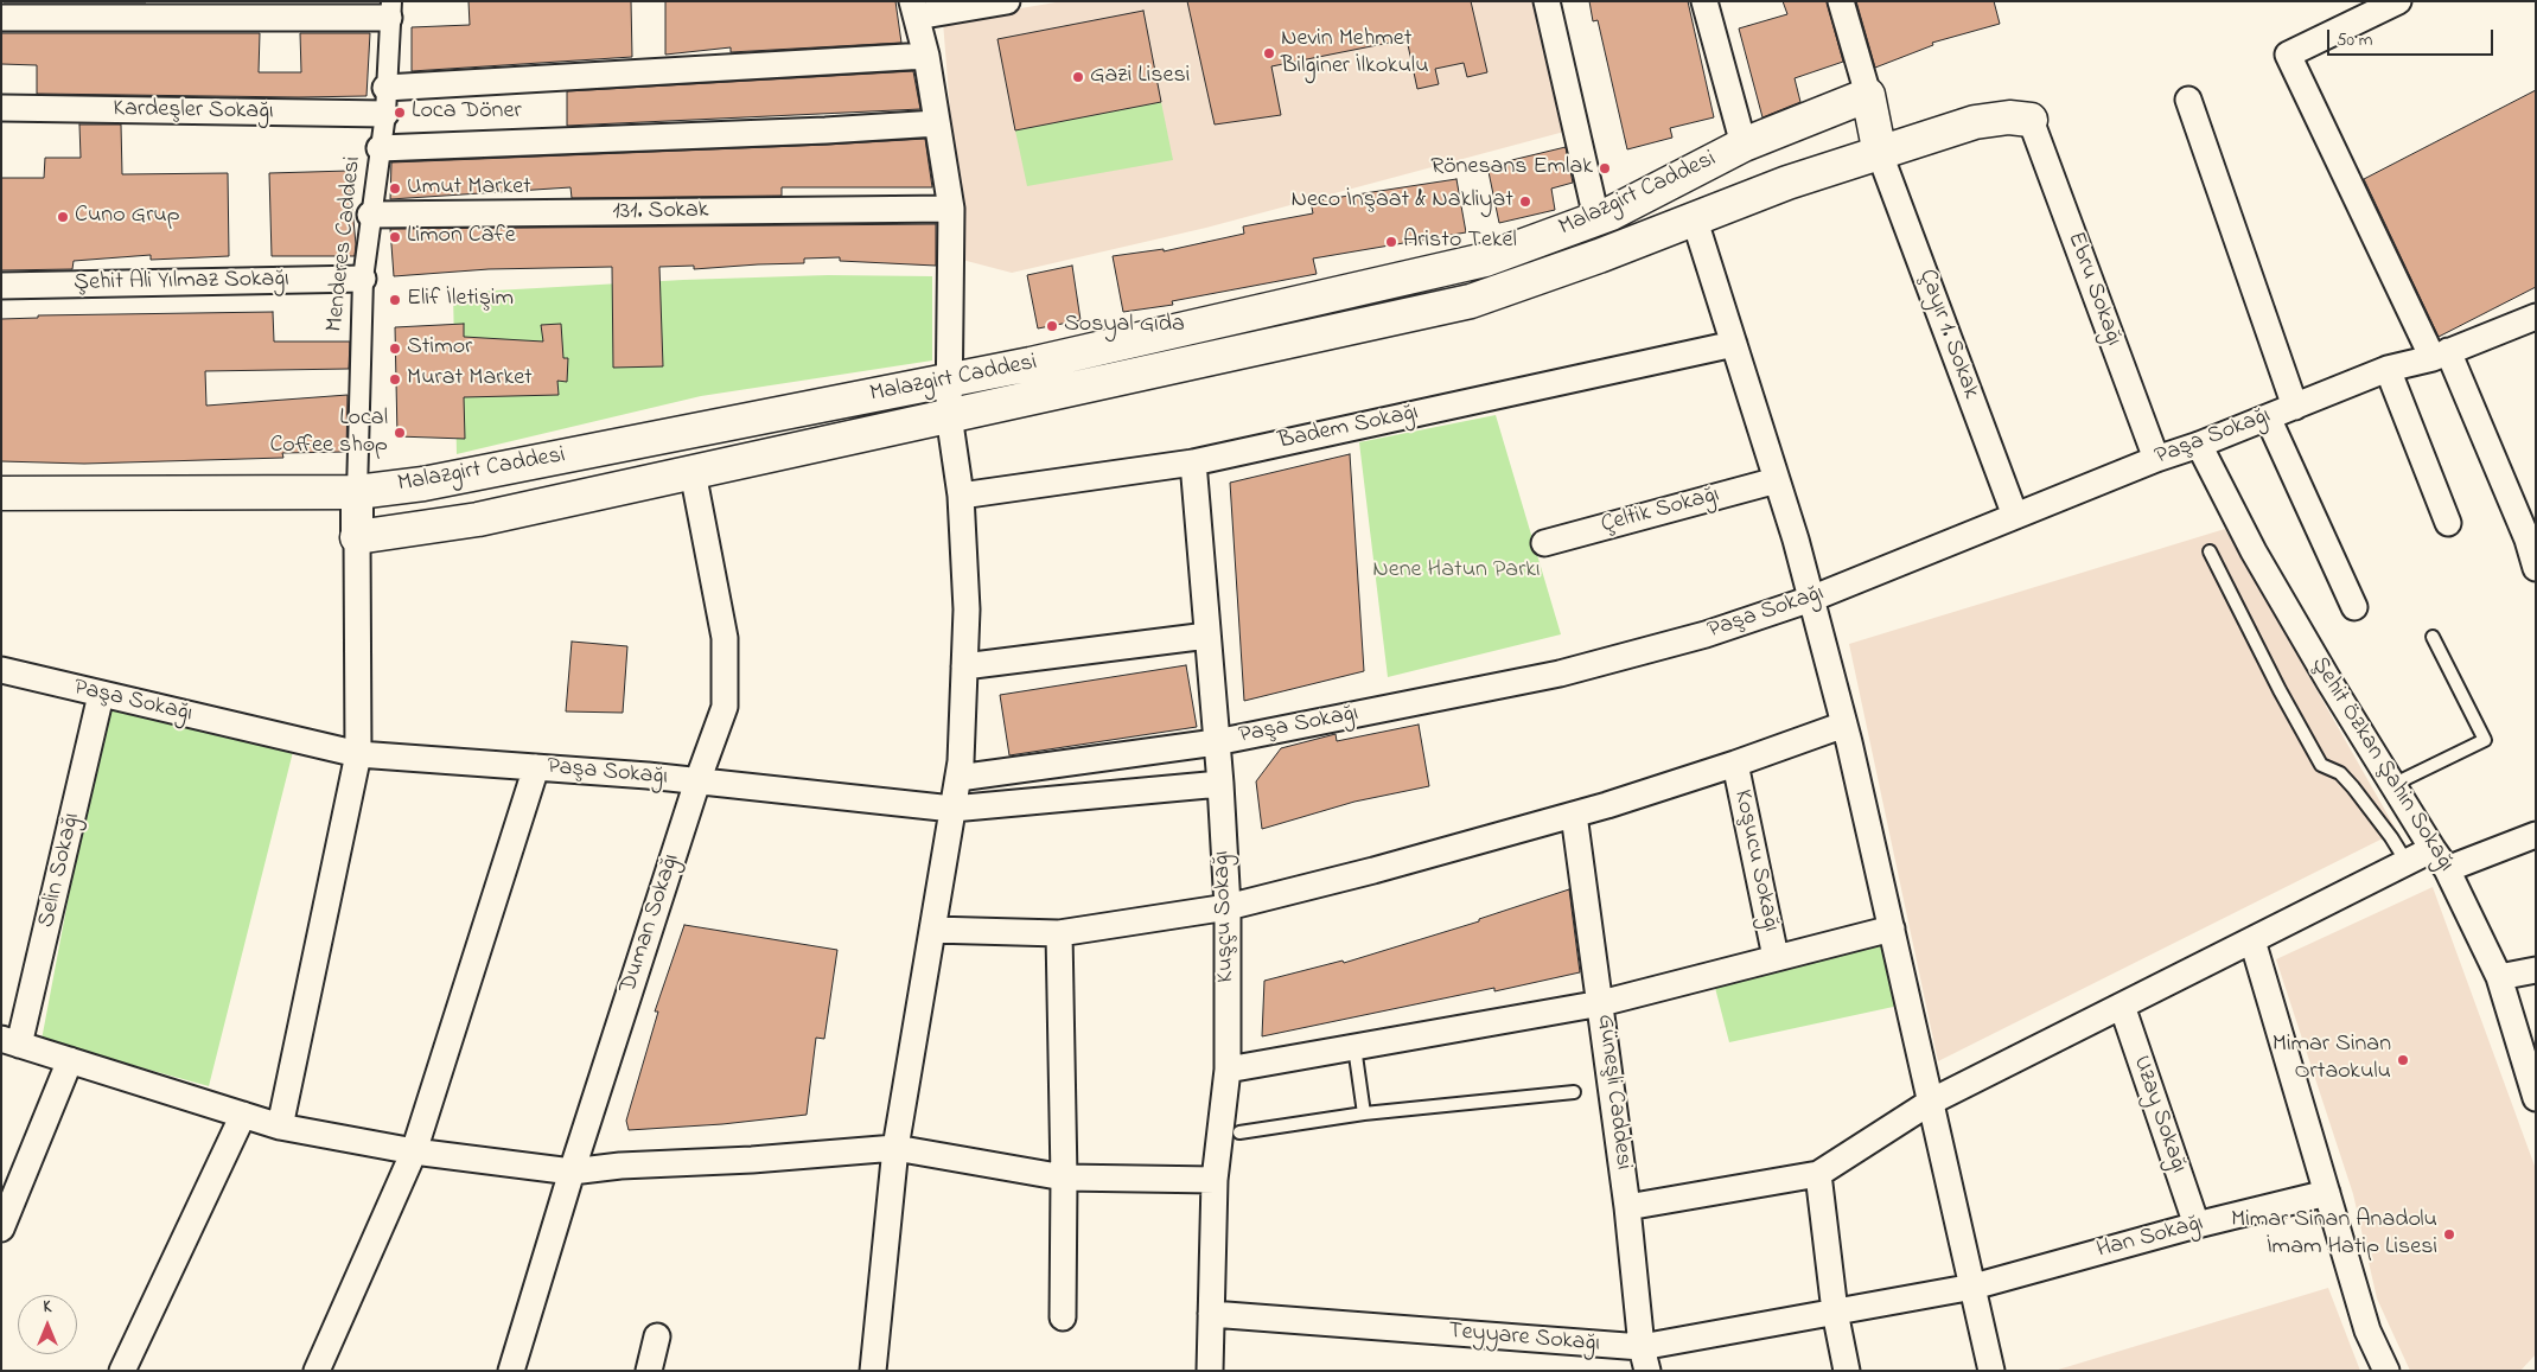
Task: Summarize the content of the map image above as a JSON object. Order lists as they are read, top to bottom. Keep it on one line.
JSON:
{"streets":{"main road":["Malazgirt Caddesi"],"street":["Kardeşler Sokağı","131. Sokak","Menderes Caddesi","Şehit Ali Yılmaz Sokağı","Ebru Sokağı","Çayır 1. Sokak","Badem Sokağı","Paşa Sokağı","Çeltik Sokağı","Şehit Özkan Şahin Sokağı","Koşucu Sokağı","Selin Sokağı","Kuşçu Sokağı","Duman Sokağı","Güneşli Caddesi","Uzay Sokağı","Han Sokağı","Teyyare Sokağı"]},"crossings":[["Kardeşler Sokağı","Menderes Caddesi"],["Malazgirt Caddesi","Menderes Caddesi"],["Malazgirt Caddesi","Ebru Sokağı"],["Malazgirt Caddesi","Çayır 1. Sokak"],["Malazgirt Caddesi","Duman Sokağı"],["131. Sokak","Menderes Caddesi"],["Menderes Caddesi","Şehit Ali Yılmaz Sokağı"],["Ebru Sokağı","Paşa Sokağı"],["Çayır 1. Sokak","Paşa Sokağı"],["Badem Sokağı","Kuşçu Sokağı"],["Paşa Sokağı","Şehit Özkan Şahin Sokağı"],["Paşa Sokağı","Selin Sokağı"],["Paşa Sokağı","Kuşçu Sokağı"],["Paşa Sokağı","Duman Sokağı"],["Kuşçu Sokağı","Teyyare Sokağı"],["Güneşli Caddesi","Teyyare Sokağı"],["Uzay Sokağı","Han Sokağı"],["Han Sokağı","Teyyare Sokağı"]],"parks":["Nene Hatun Parkı"],"places":["Nevin Mehmet Bilginer İlkokulu","Gazi Lisesi","Loca Döner","Rönesans Emlak","Umut Market","Neco İnşaat & Nakliyat","Cuno Grup","Limon Cafe","Aristo Tekel","Elif İletişim","Sosyal Gıda","Stimor","Murat Market","Local Coffee shop","Mimar Sinan Ortaokulu","Mimar Sinan Anadolu İmam Hatip Lisesi"],"scale_bar":"50 m","north":"top"}
